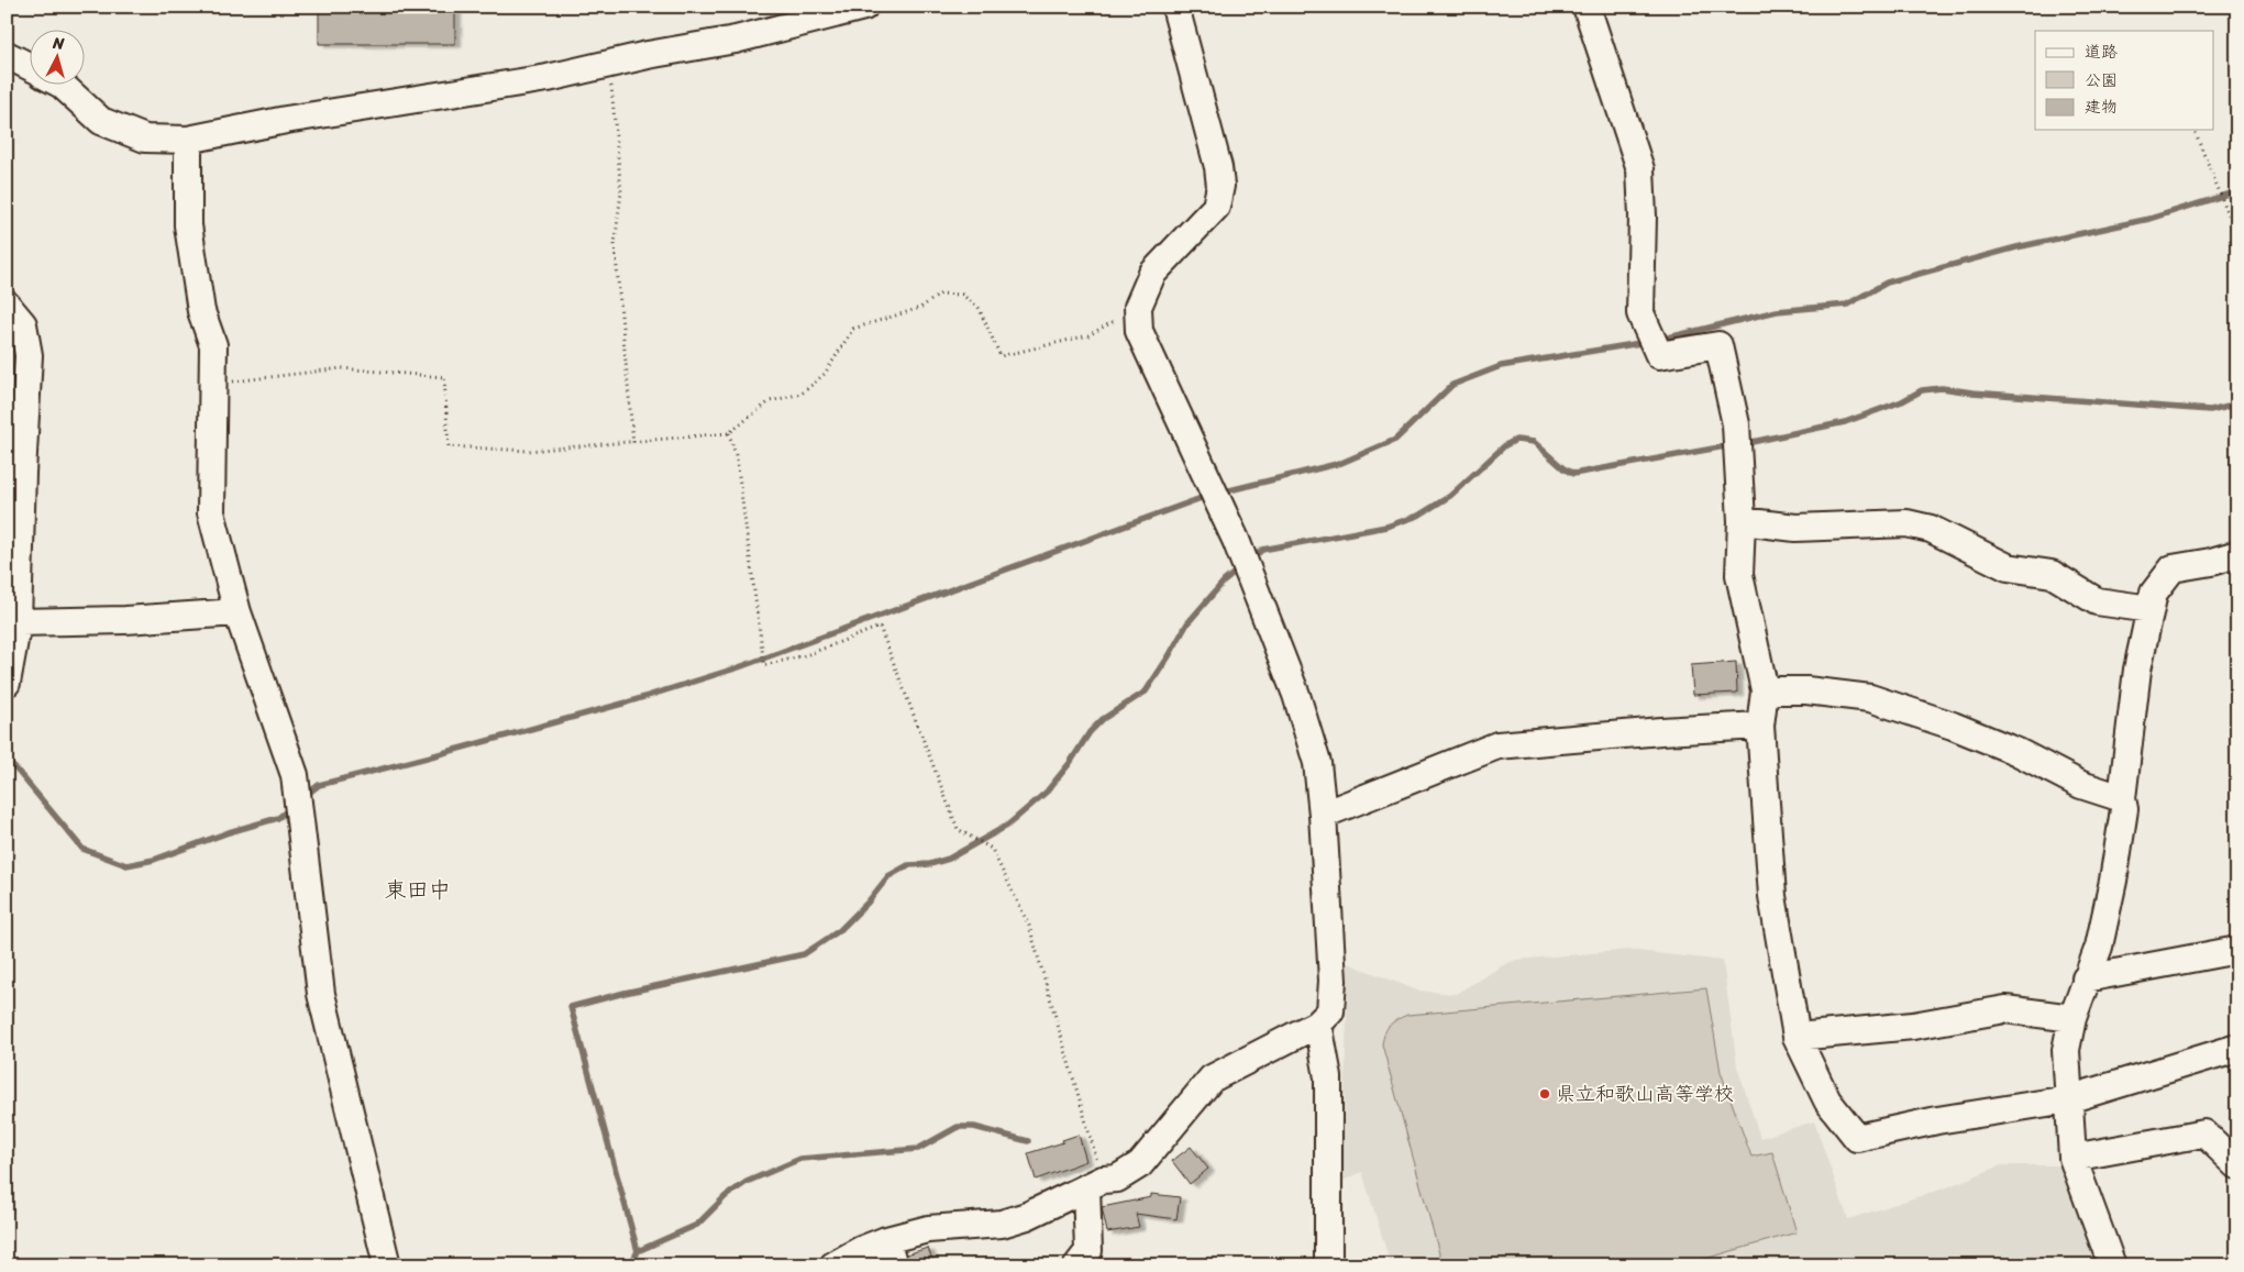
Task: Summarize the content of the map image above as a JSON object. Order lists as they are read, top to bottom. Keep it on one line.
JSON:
{"districts":["東田中"],"places":["県立和歌山高等学校"],"legend":["道路","公園","建物"],"north":"top"}
